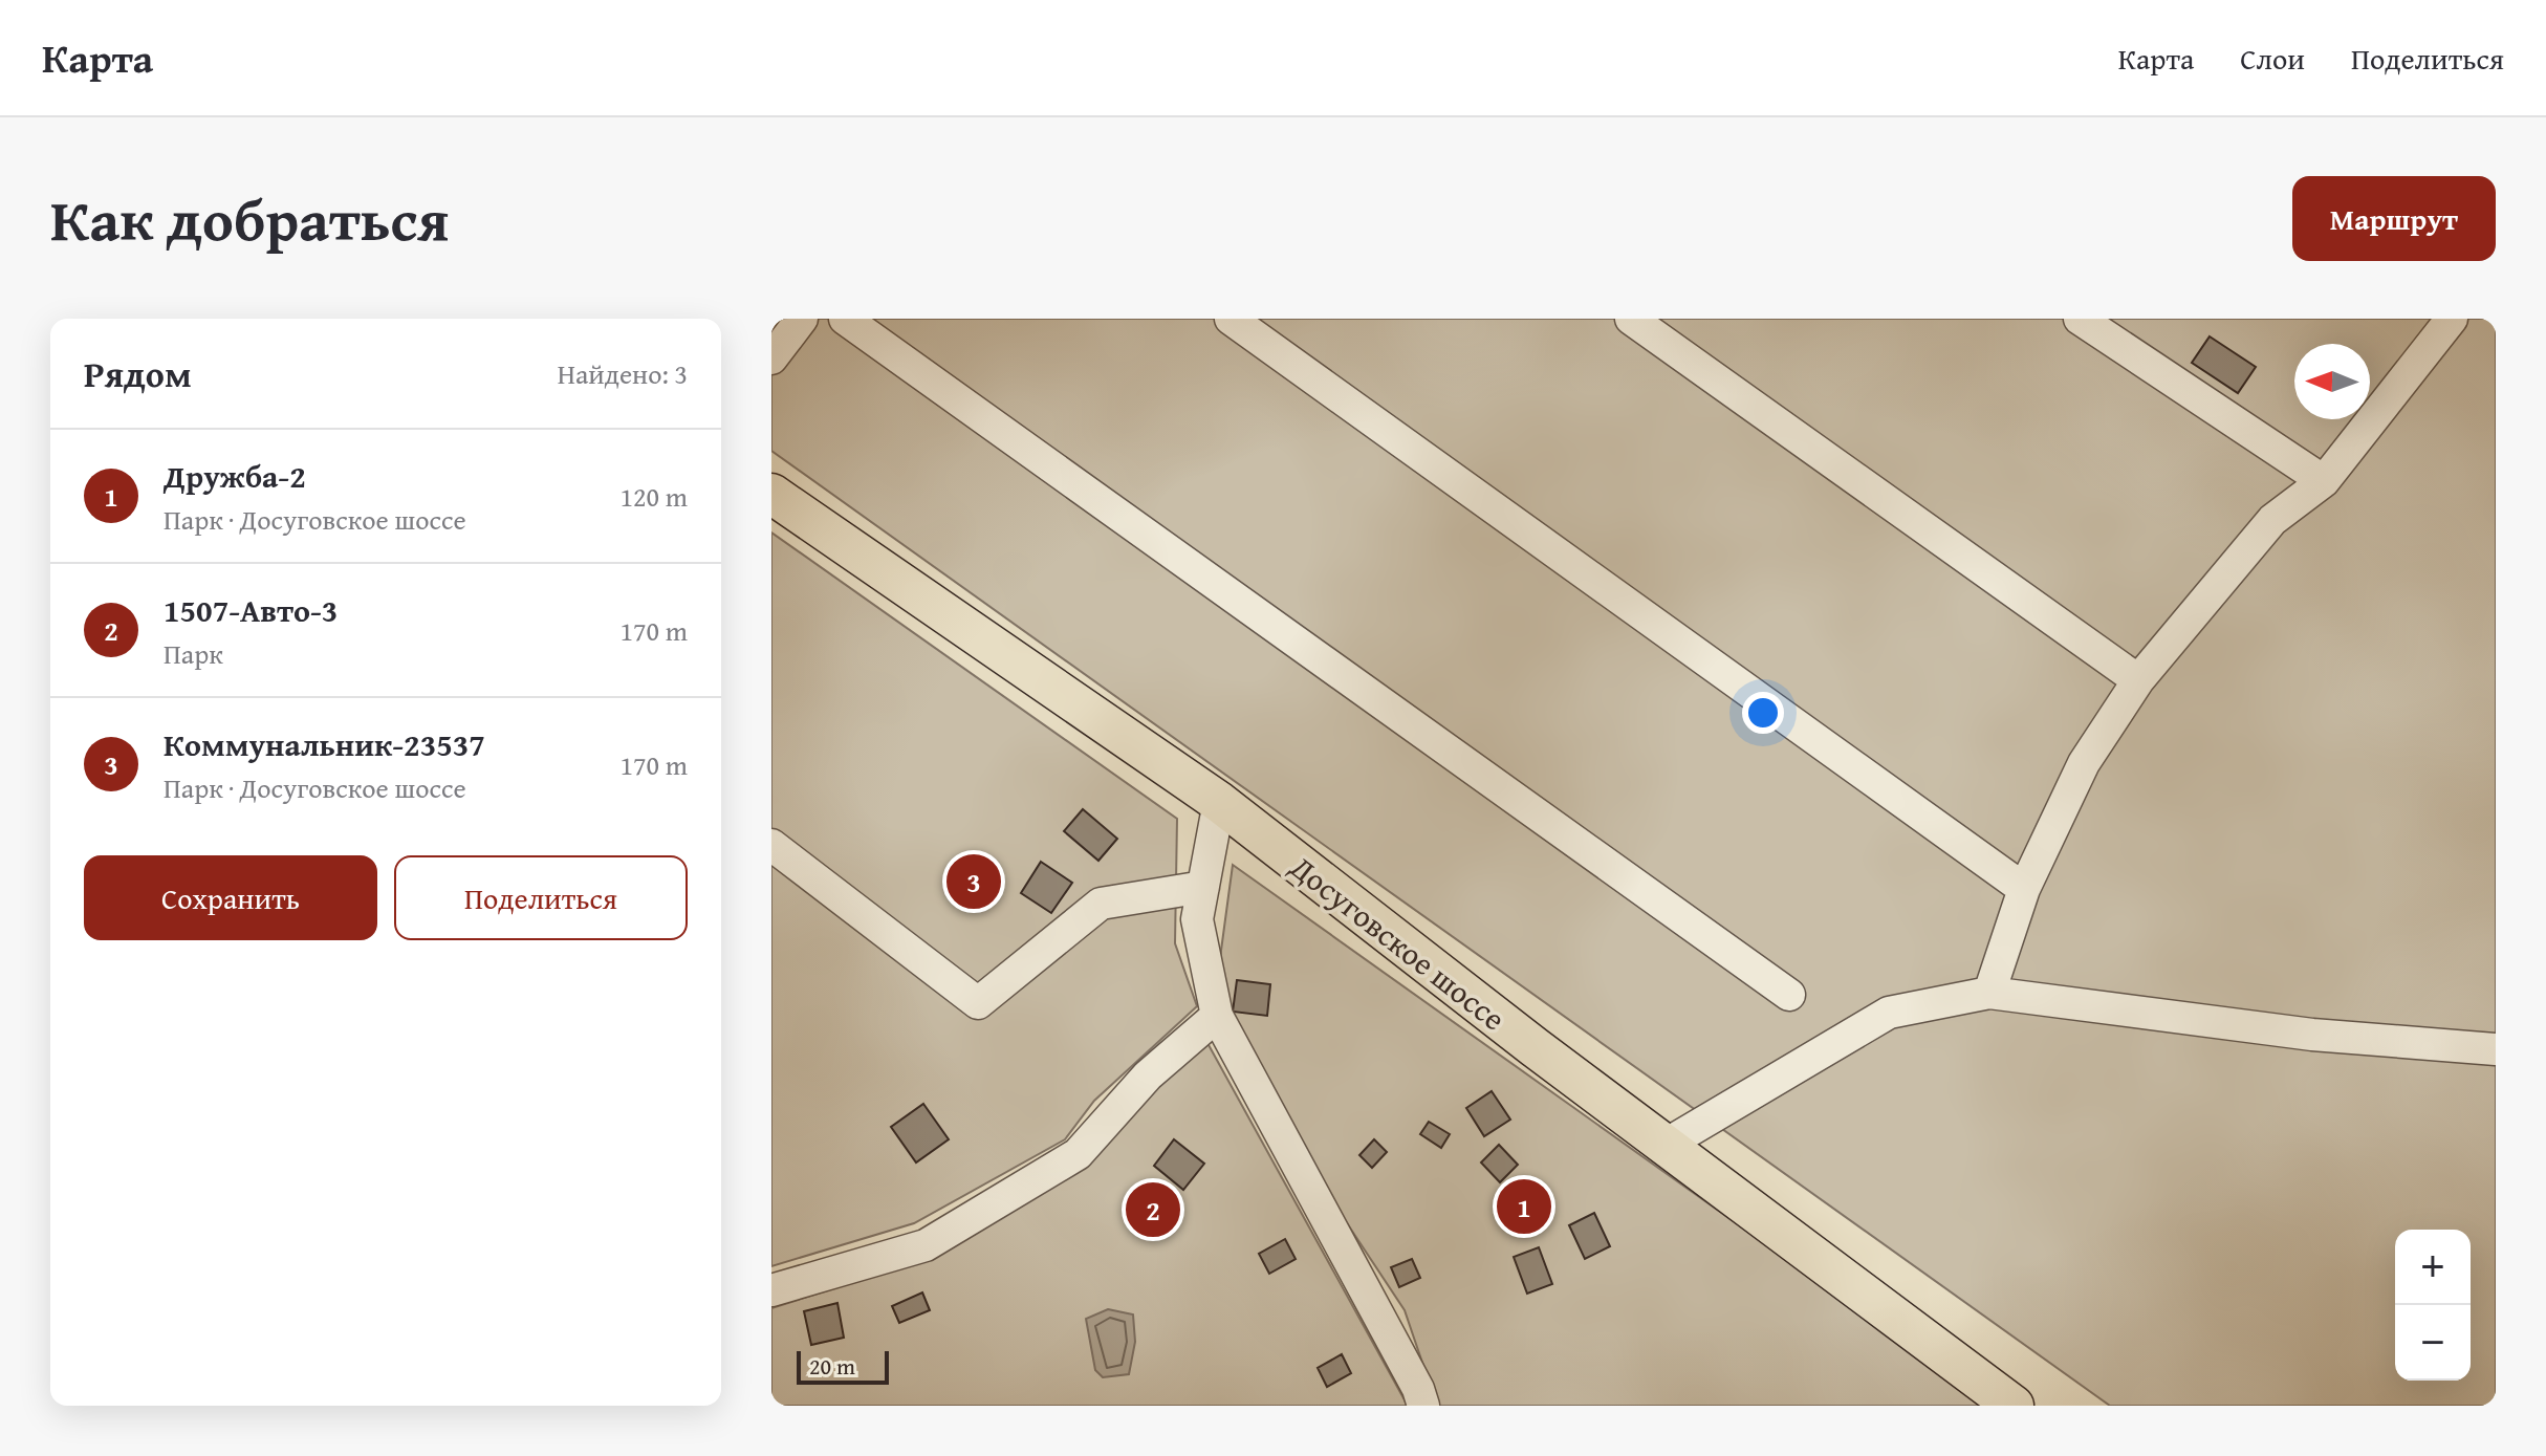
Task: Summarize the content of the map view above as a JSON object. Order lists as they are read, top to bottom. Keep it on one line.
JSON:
{"streets":{"main road":["Досуговское шоссе"]},"scale_bar":"20 m","north":"left","page":{"header":"Карта","nav":["Карта","Слои","Поделиться"],"title":"Как добраться","buttons":["Маршрут",["Сохранить","Поделиться"]],"heading":["Рядом","Найдено: 3"],"list":[{"mark":"1","name":"Дружба-2","note":"Парк · Досуговское шоссе","value":"120 m"},{"mark":"2","name":"1507-Авто-3","note":"Парк","value":"170 m"},{"mark":"3","name":"Коммунальник-23537","note":"Парк · Досуговское шоссе","value":"170 m"}],"pins":["3","1","2"],"map_buttons":["+","−"],"scale":"20 m"}}
